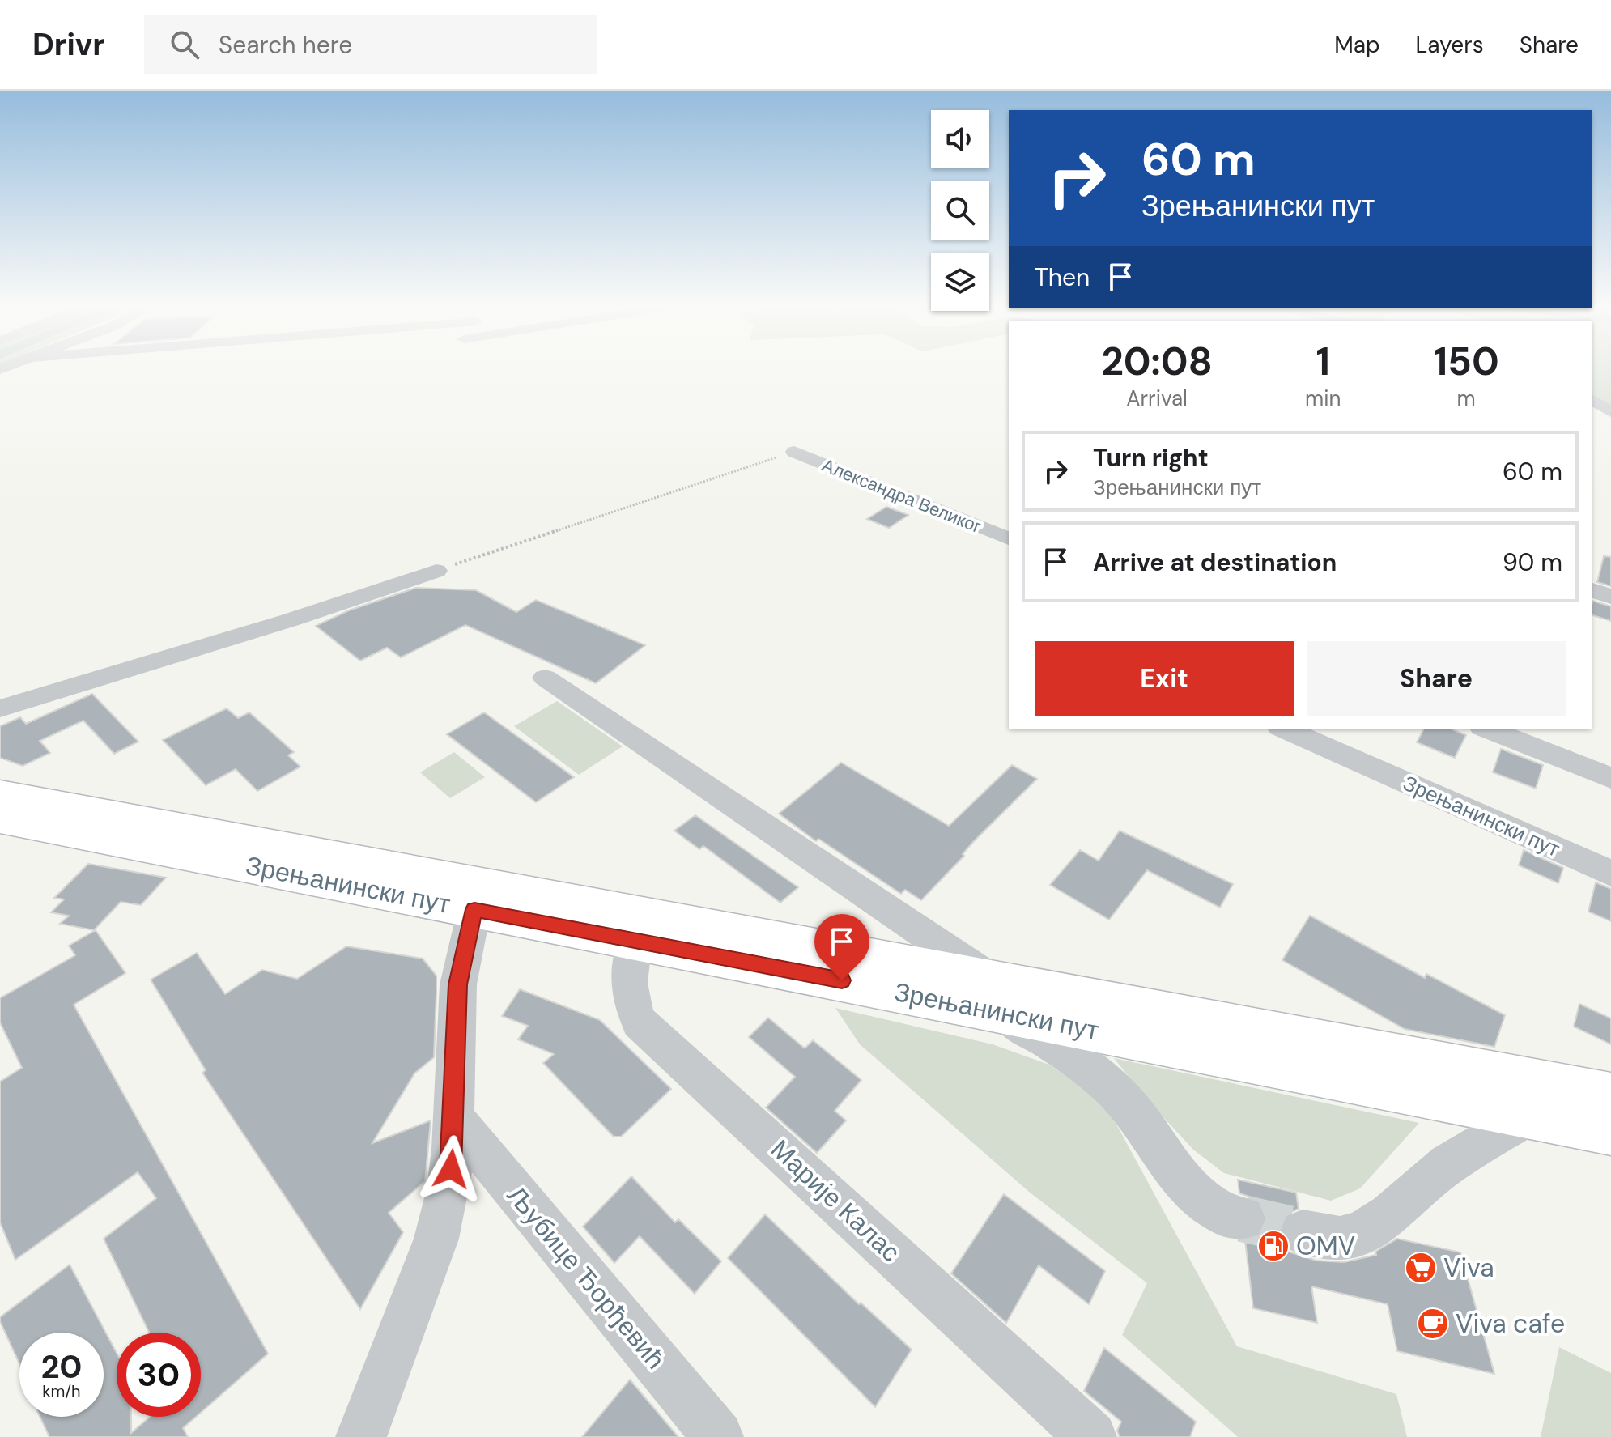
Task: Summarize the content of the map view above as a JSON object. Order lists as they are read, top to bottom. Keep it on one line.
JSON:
{"streets":{"main road":["Зрењанински пут"],"street":["Александра Великог","Марије Калас","Љубице Ђорђевић"]},"crossings":[["Зрењанински пут","Марије Калас"]],"places":{"fuel station":["OMV"],"supermarket":["Viva"],"cafe":["Viva cafe"]},"page":{"header":"Drivr","search":"Search here","nav":["Map","Layers","Share"],"turn":["60 m","Зрењанински пут"],"then":"Then","eta":["20:08","Arrival","1","min","150","m"],"list":[{"name":"Turn right","note":"Зрењанински пут","value":"60 m"},{"name":"Arrive at destination","value":"90 m"}],"buttons":["Exit","Share"],"speed":"20 km/h","limit":"30"}}
